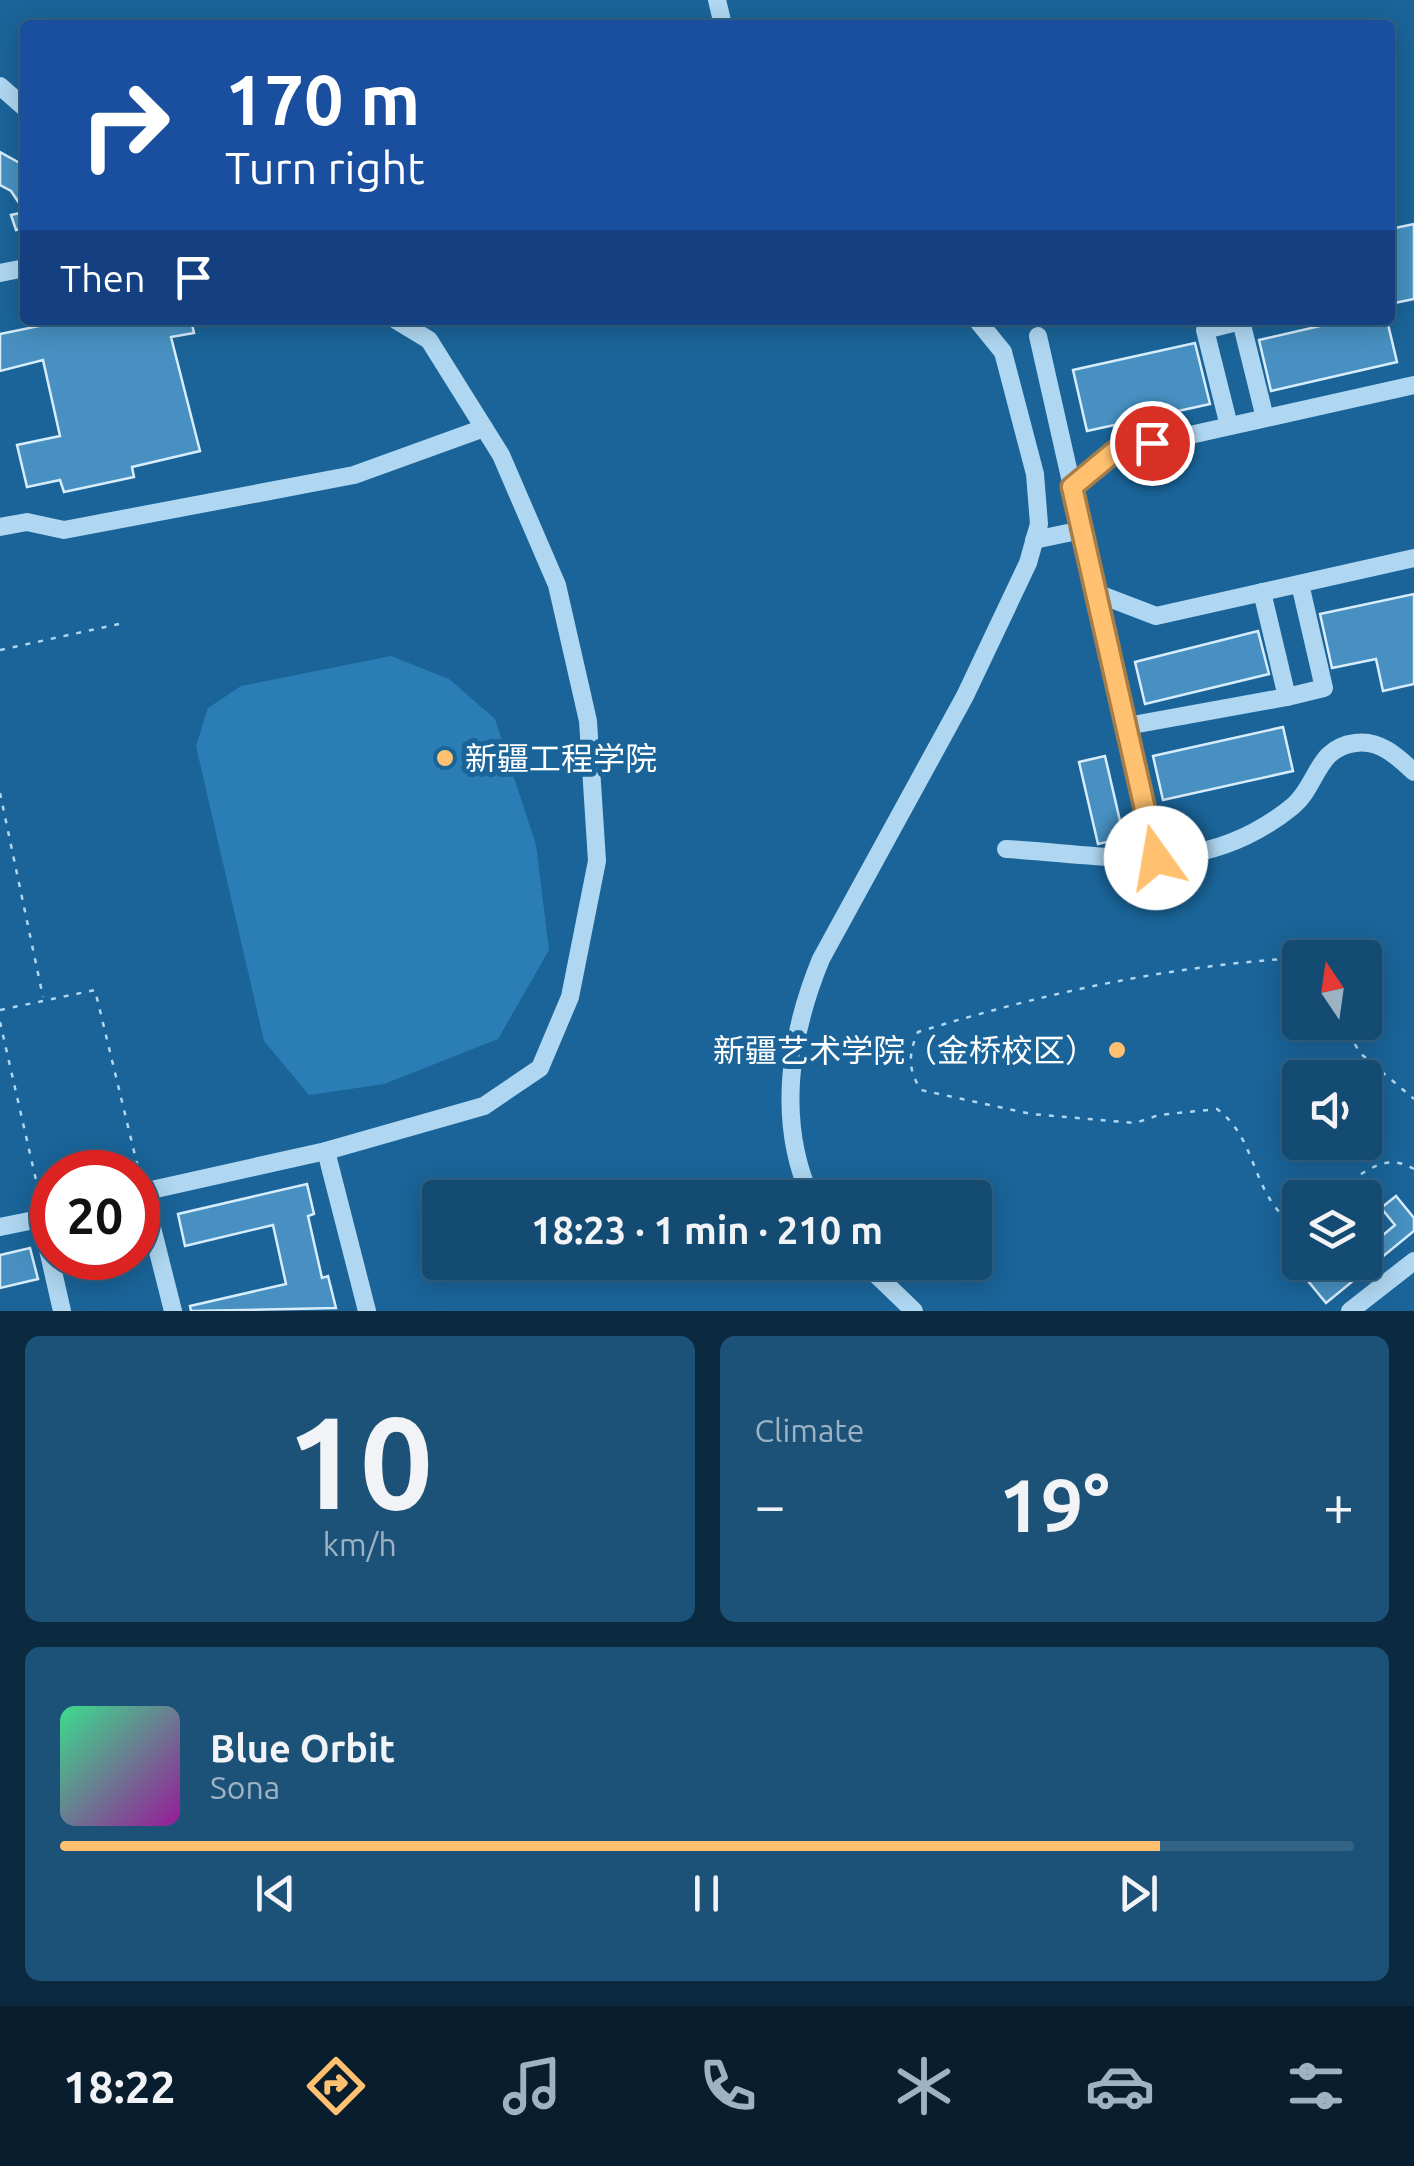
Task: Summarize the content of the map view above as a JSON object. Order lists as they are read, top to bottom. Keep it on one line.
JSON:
{"places":["新疆工程学院","新疆艺术学院（金桥校区）"],"north":"top","page":{"turn":["170 m","Turn right"],"then":"Then","limit":"20","trip":"18:23 · 1 min · 210 m","tile":[["10","km/h"],"Climate"],"heat":["−","19°","+"],"song":["Blue Orbit","Sona"],"tabs":"18:22"}}
